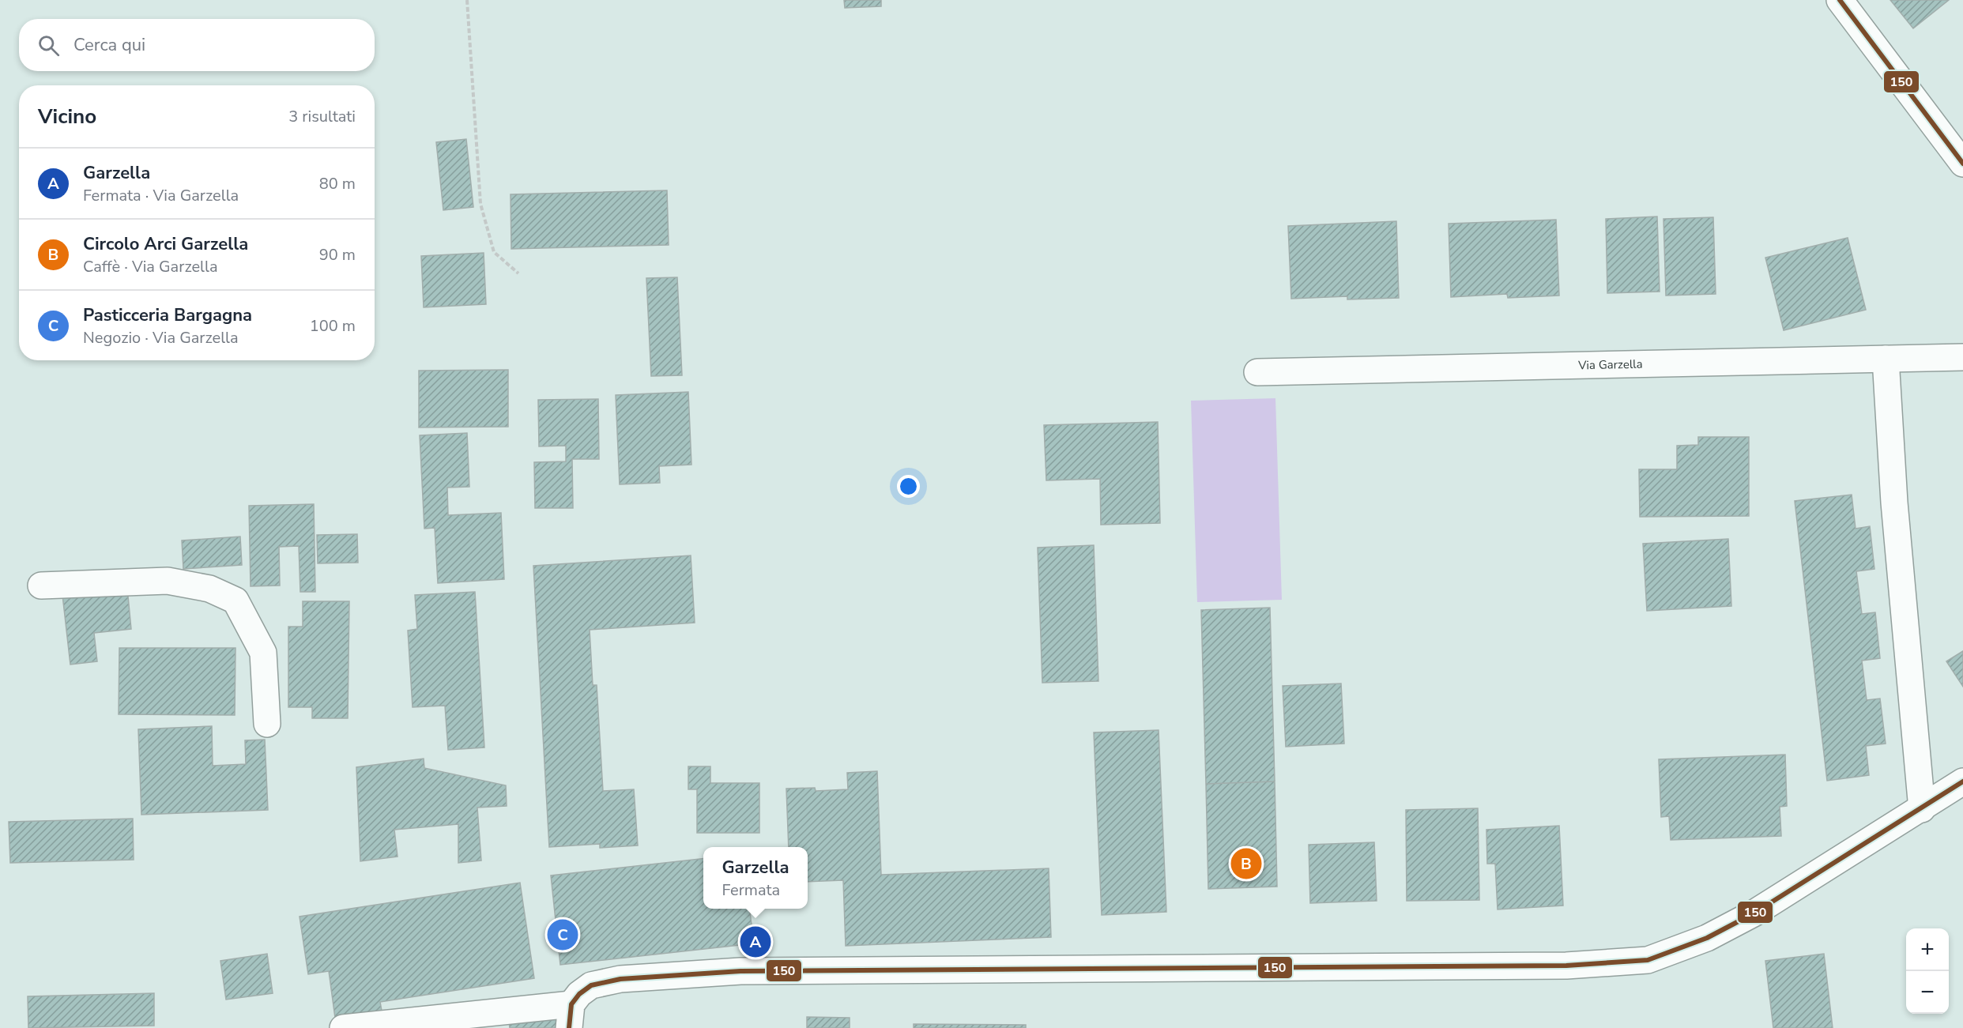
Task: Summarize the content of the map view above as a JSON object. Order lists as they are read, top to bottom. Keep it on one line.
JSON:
{"streets":{"street":["Via Garzella"]},"lines":["transit line 150"],"page":{"search":"Cerca qui","heading":["Vicino","3 risultati"],"list":[{"mark":"A","name":"Garzella","note":"Fermata · Via Garzella","value":"80 m"},{"mark":"B","name":"Circolo Arci Garzella","note":"Caffè · Via Garzella","value":"90 m"},{"mark":"C","name":"Pasticceria Bargagna","note":"Negozio · Via Garzella","value":"100 m"}],"pins":["B","C","A"],"popup":["Garzella","Fermata"],"map_buttons":["+","−"]}}
